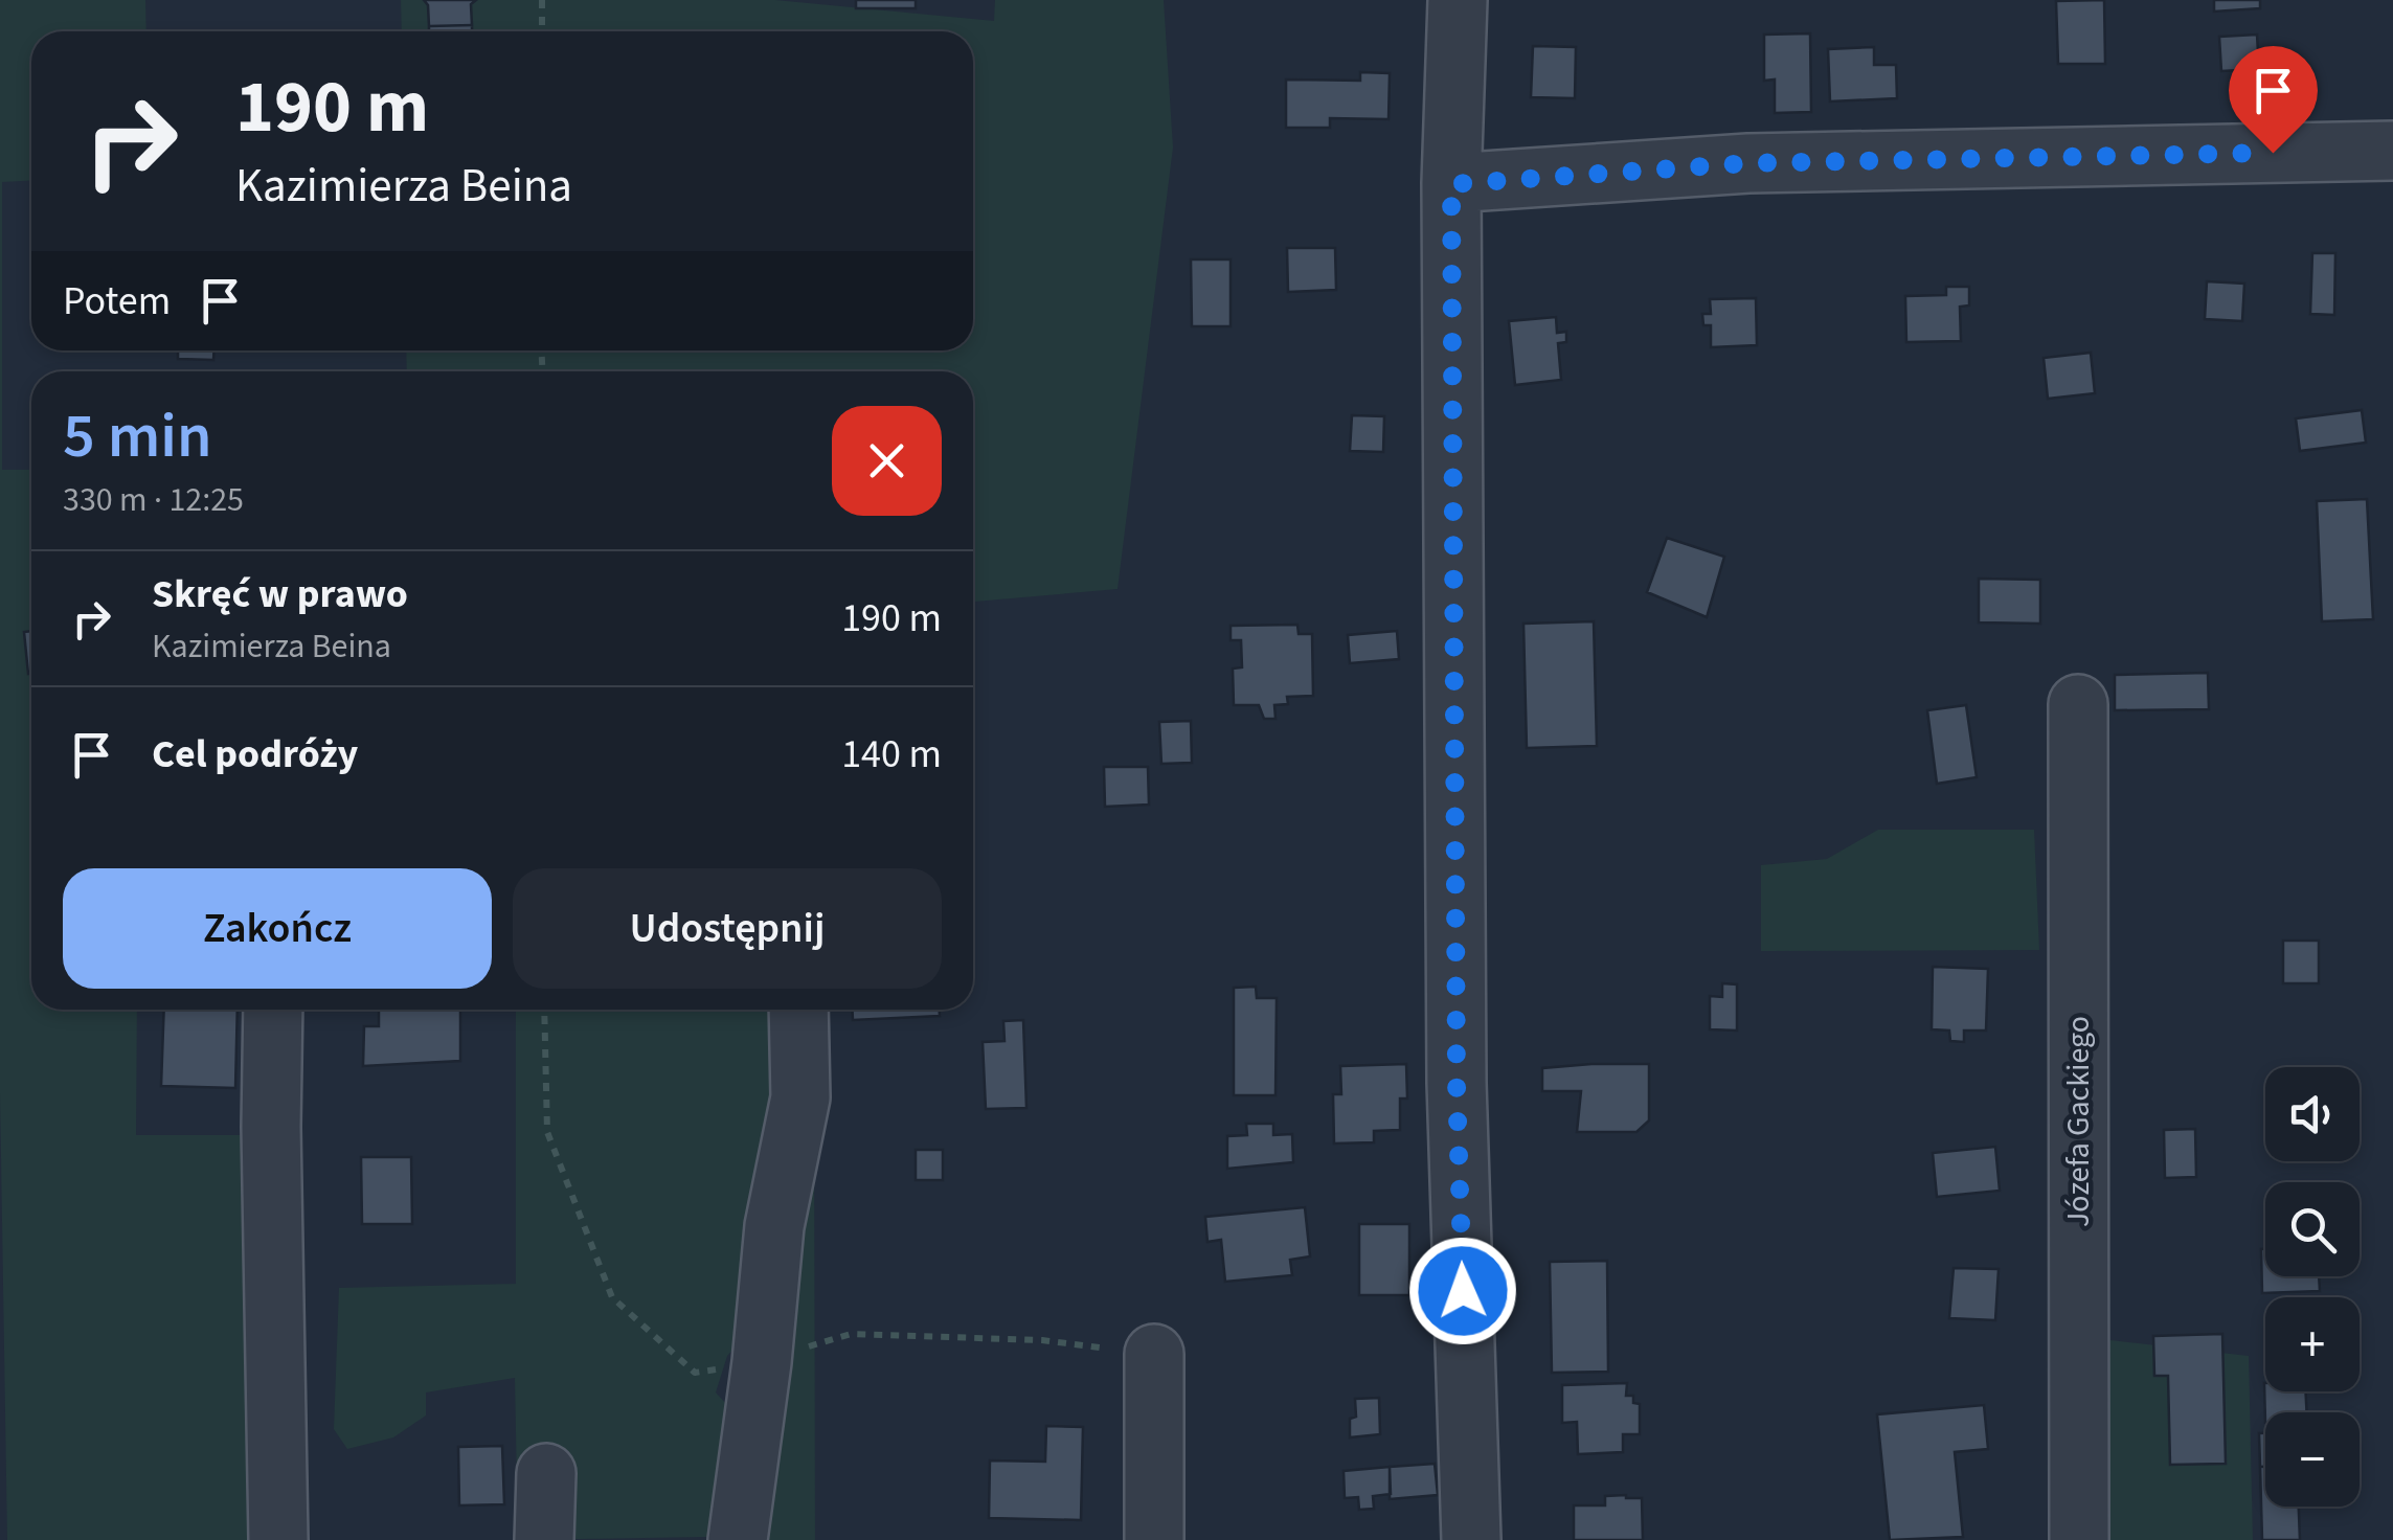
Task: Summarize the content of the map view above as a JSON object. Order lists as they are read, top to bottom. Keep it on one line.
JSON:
{"streets":{"street":["Józefa Gackiego"]},"page":{"turn":["190 m","Kazimierza Beina"],"then":"Potem","heading":["5 min","330 m · 12:25"],"list":[{"name":"Skręć w prawo","note":"Kazimierza Beina","value":"190 m"},{"name":"Cel podróży","value":"140 m"}],"buttons":["Zakończ","Udostępnij"],"map_buttons":["+","−"]}}
